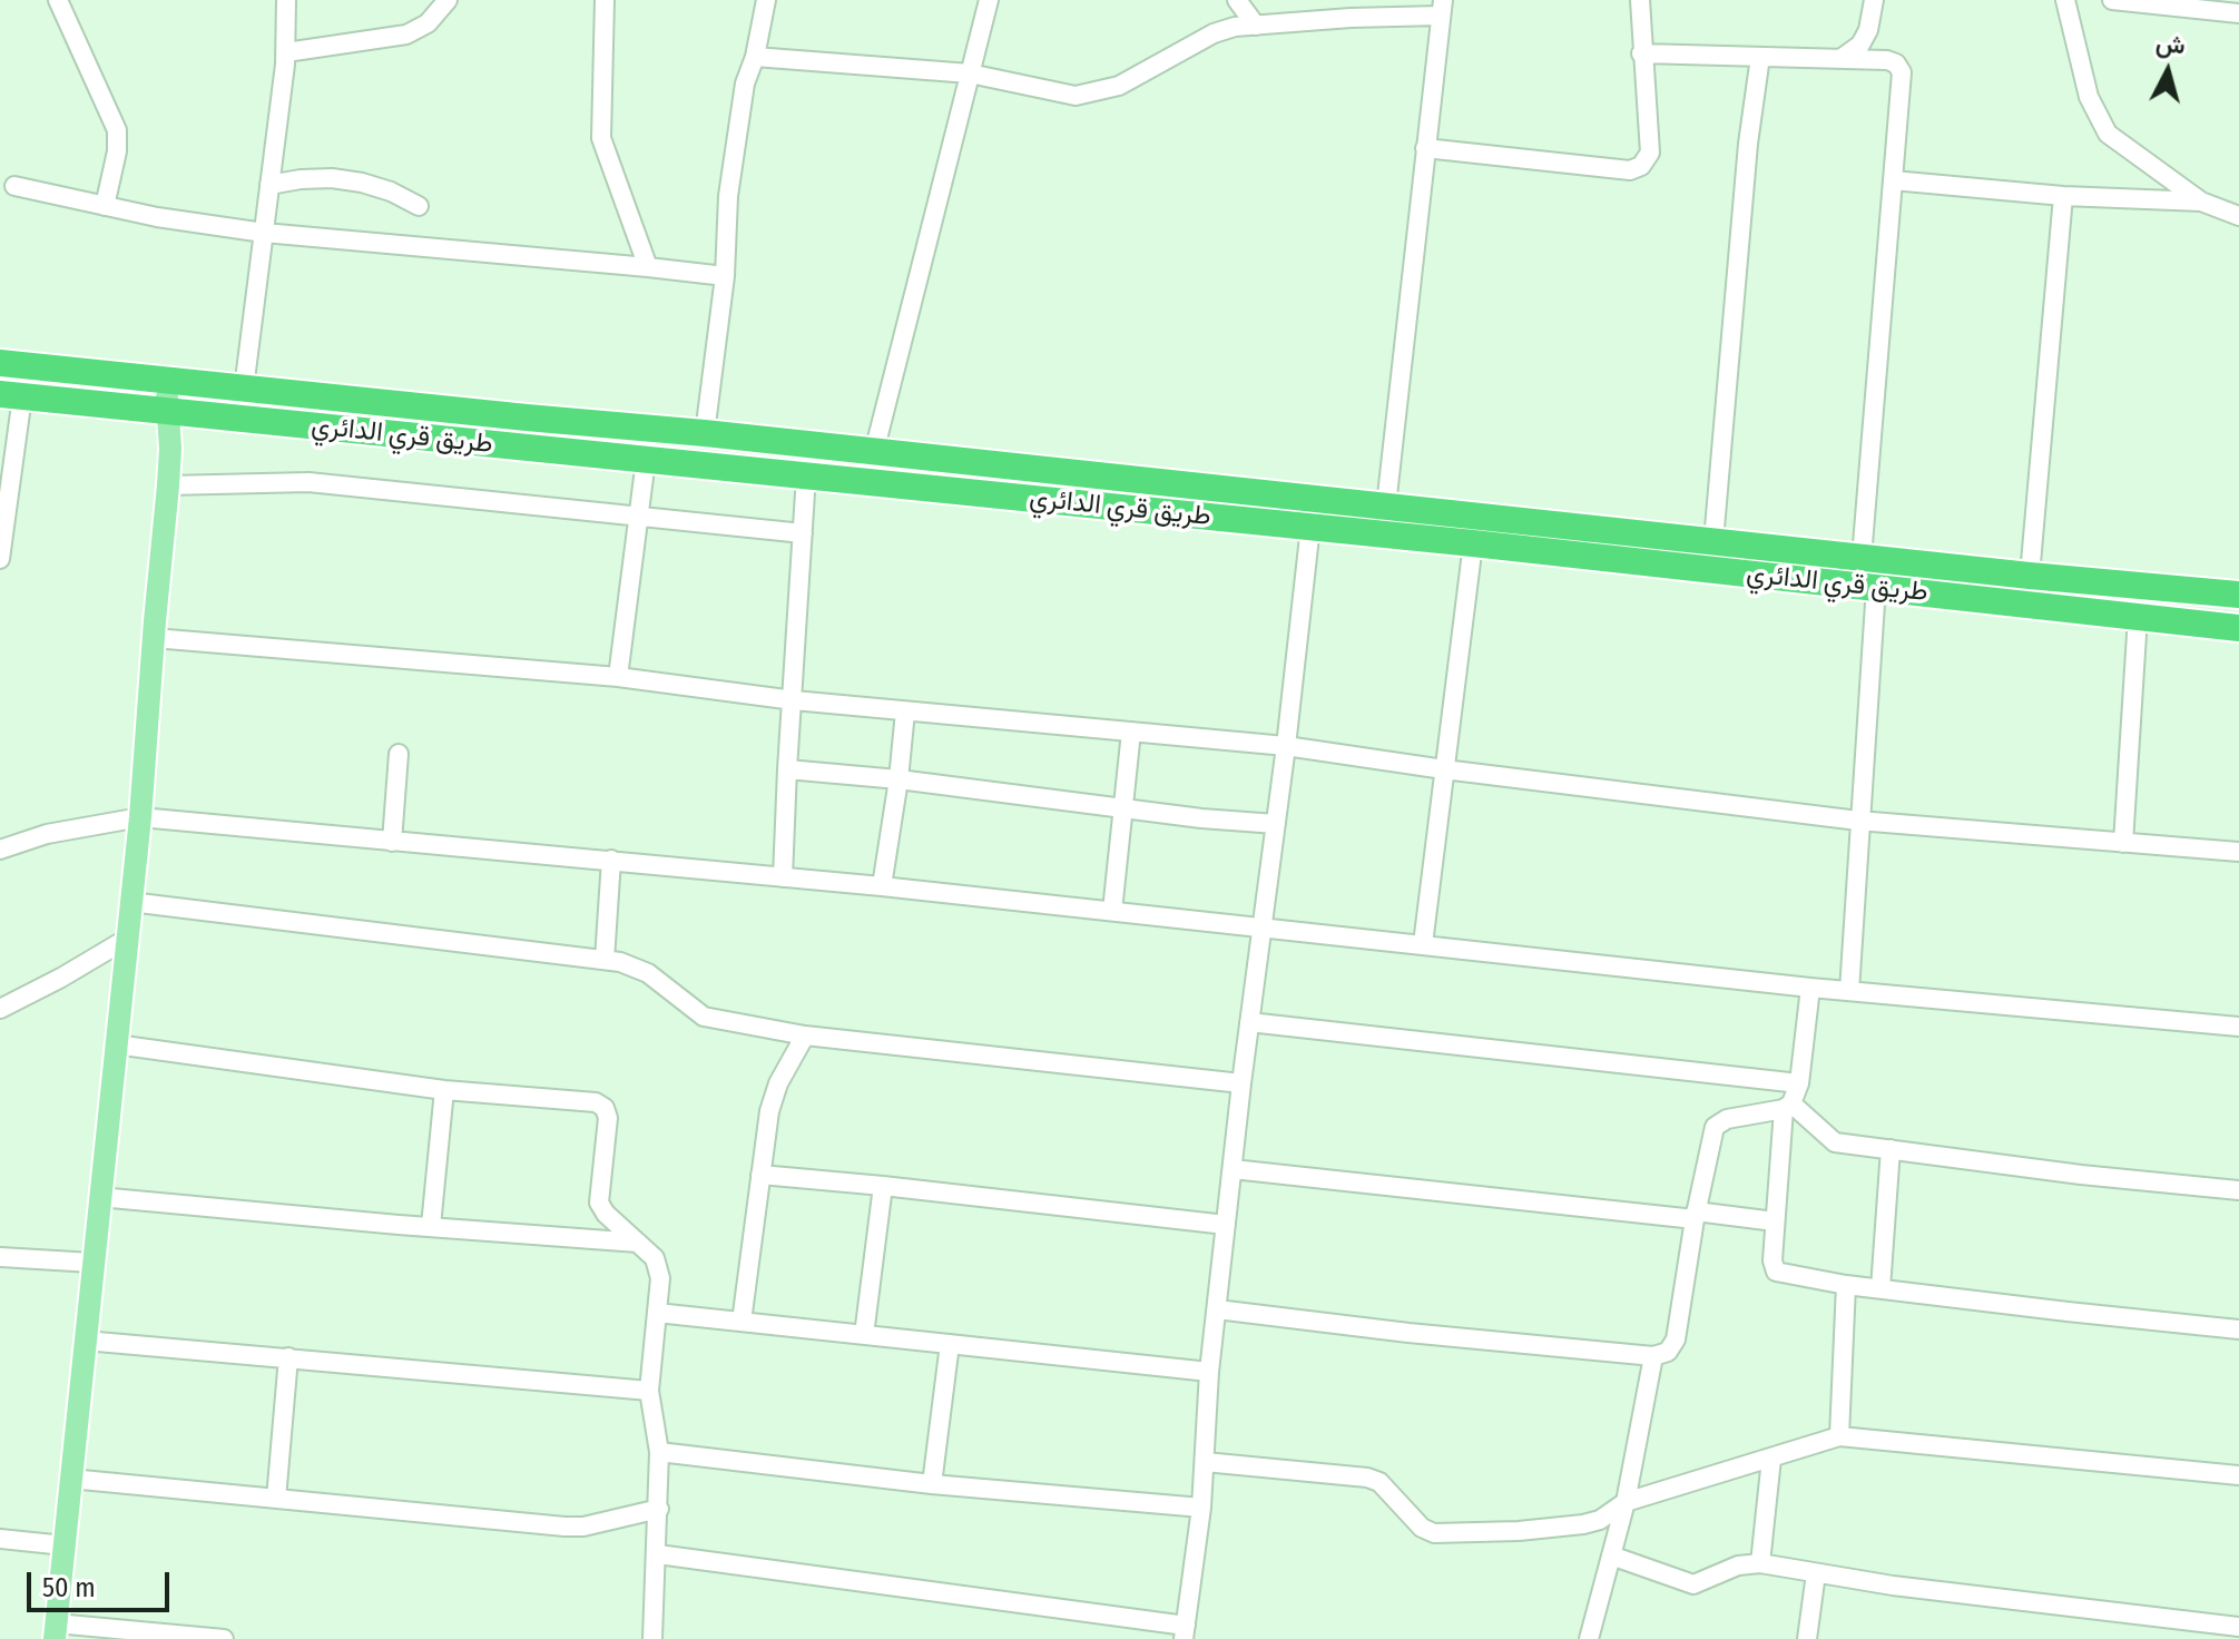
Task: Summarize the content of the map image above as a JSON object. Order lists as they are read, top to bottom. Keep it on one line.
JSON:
{"streets":{"highway":["طريق قري الدائري"]},"scale_bar":"50 m","north":"top"}
